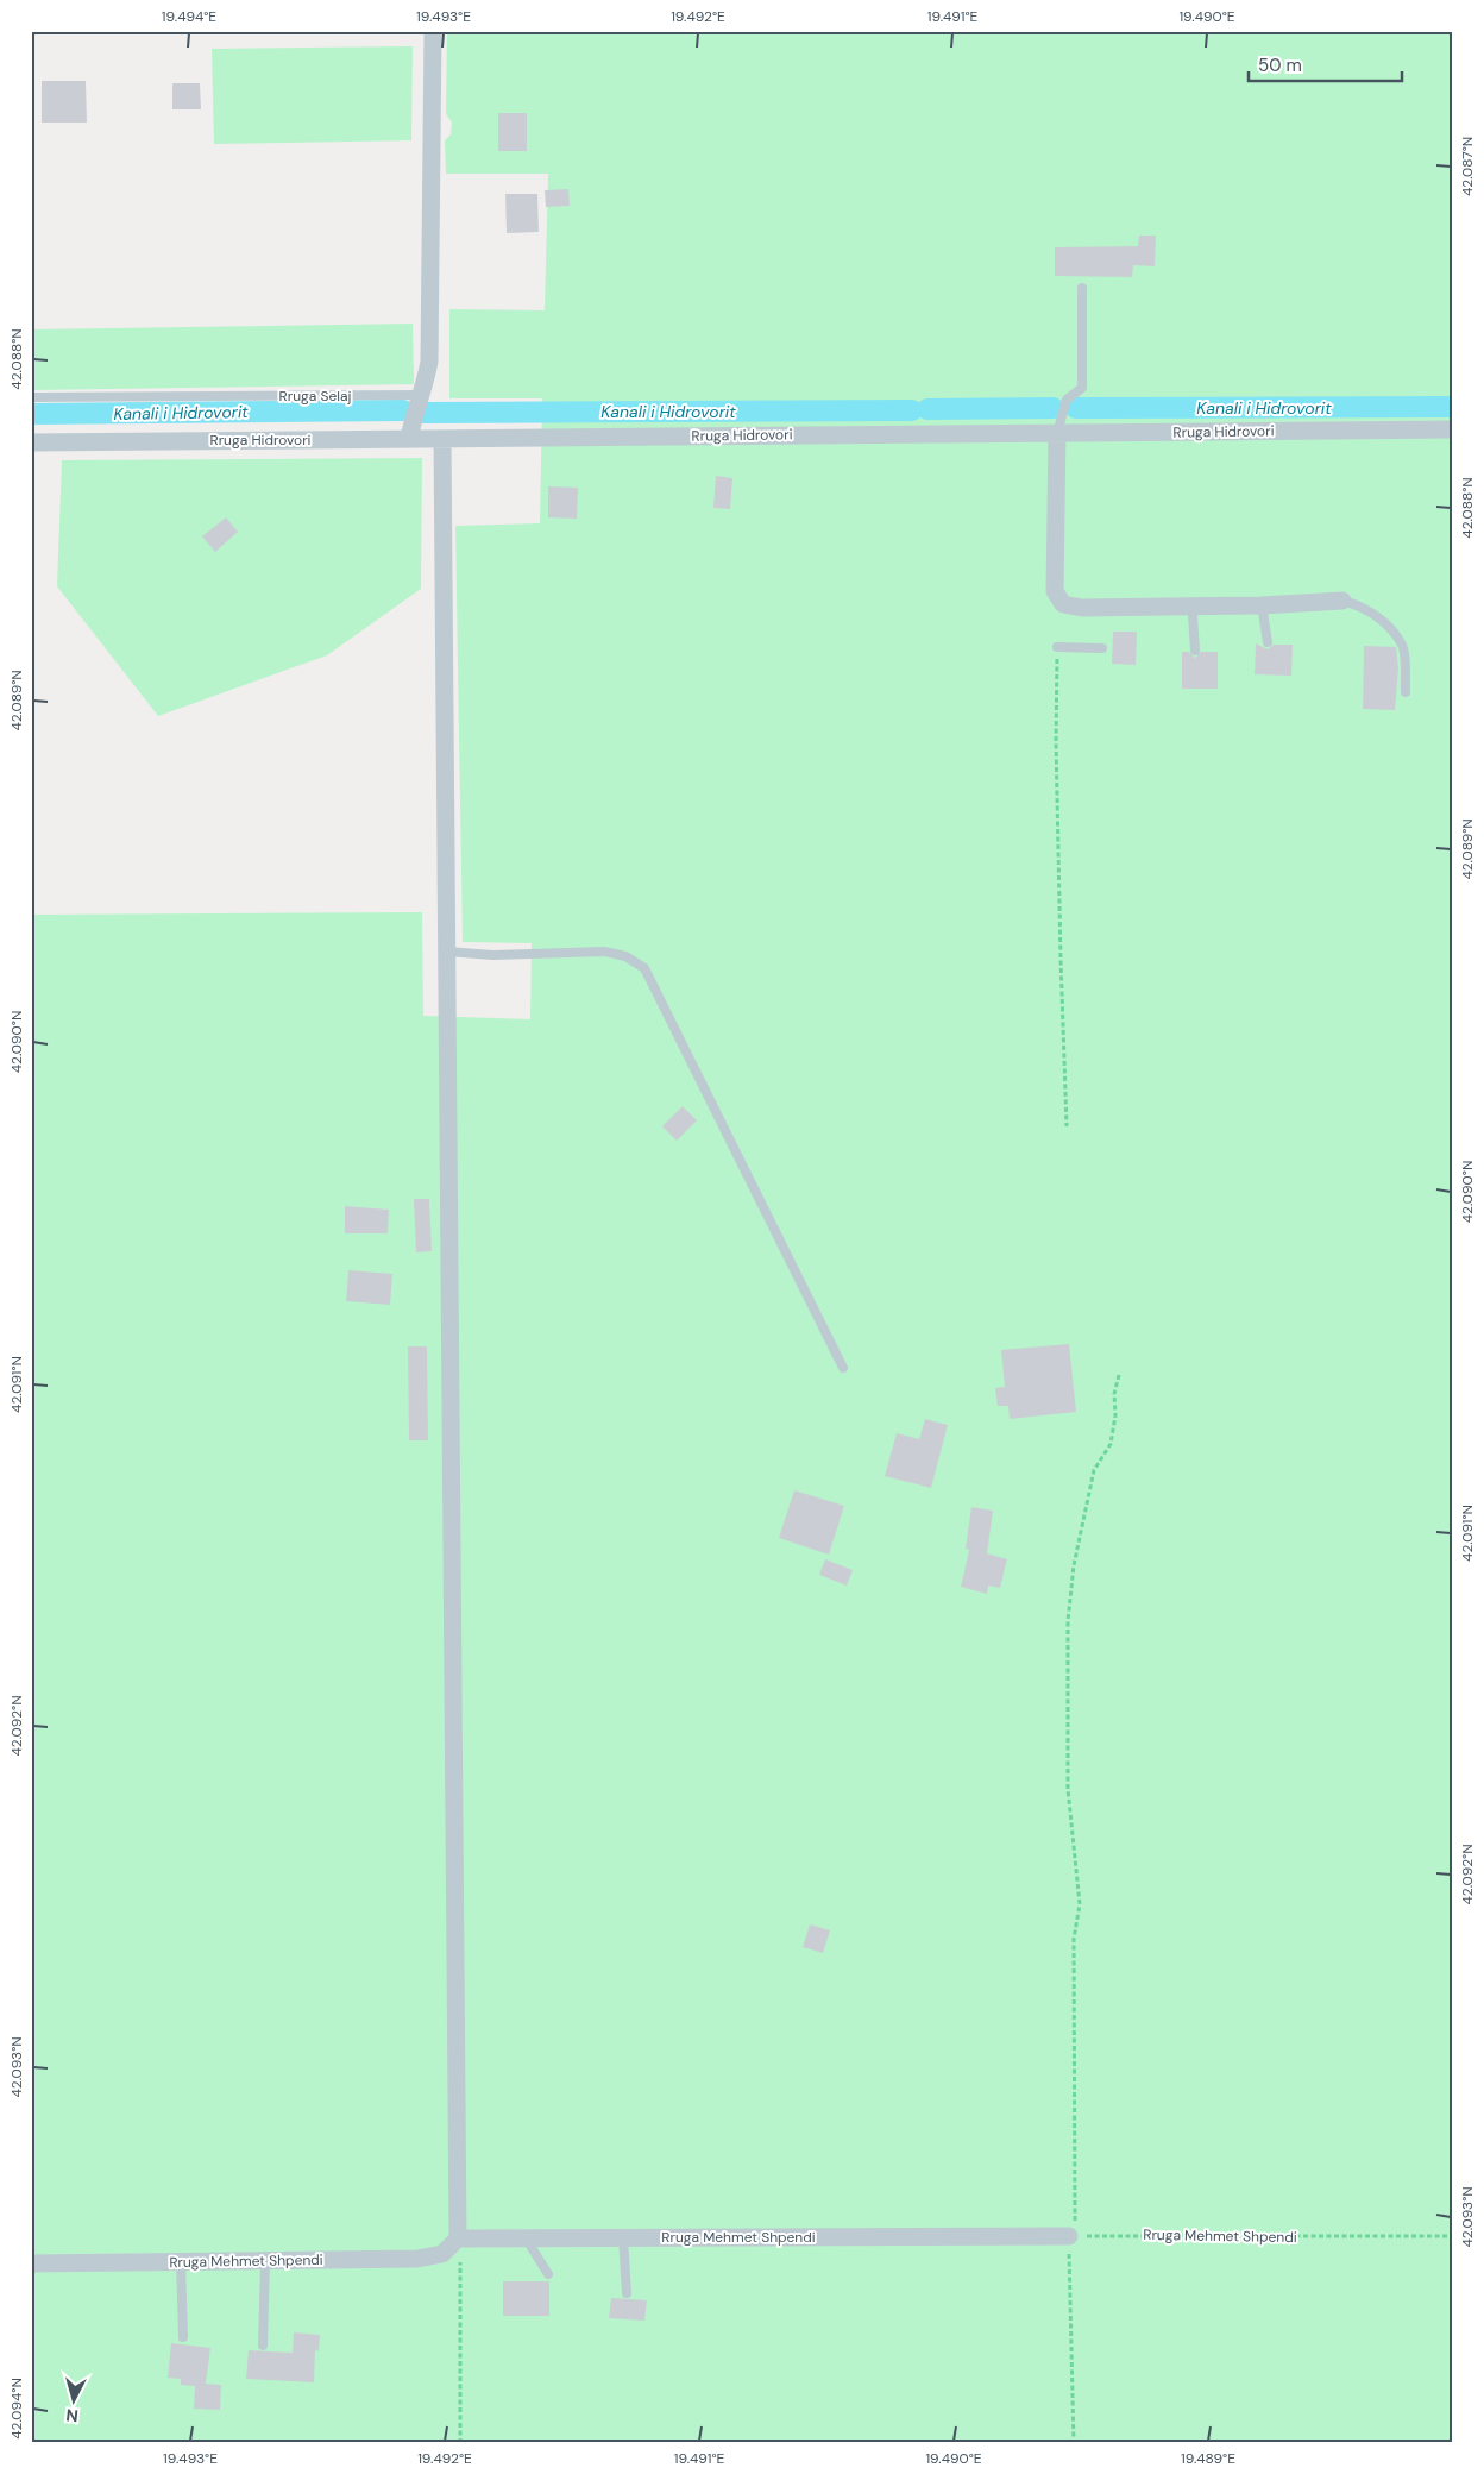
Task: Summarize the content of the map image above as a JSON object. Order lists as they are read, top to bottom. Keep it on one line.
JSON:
{"streets":{"street":["Rruga Hidrovori","Rruga Mehmet Shpendi"],"lane":["Rruga Selaj"]},"water":["Kanali i Hidrovorit"],"scale_bar":"50 m","north":"bottom","coordinates":["19.494°E","19.493°E","19.492°E","19.491°E","19.490°E","42.087°N","42.088°N","42.089°N","42.090°N","42.091°N","42.092°N","42.093°N","42.094°N","19.489°E"]}
